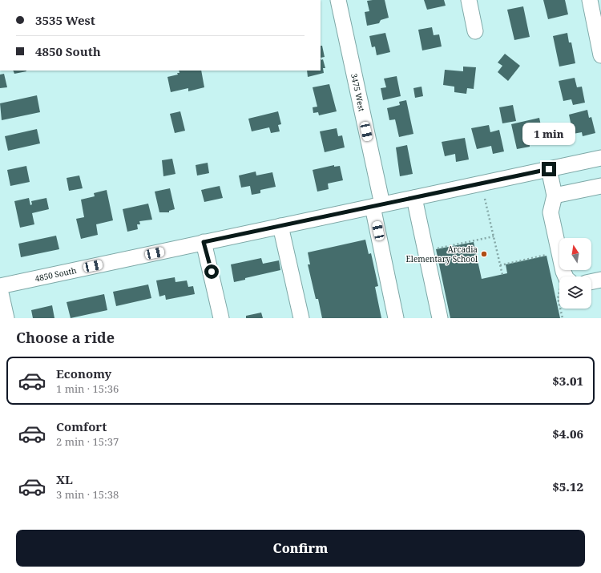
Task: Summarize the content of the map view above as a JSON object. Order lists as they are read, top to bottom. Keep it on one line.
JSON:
{"streets":{"street":["3475 West","4850 South"]},"crossings":[["3475 West","4850 South"]],"places":["Arcadia Elementary School"],"north":"top","page":{"banner":["3535 West","4850 South"],"bubble":"1 min","heading":"Choose a ride","list":[{"name":"Economy","note":"1 min · 15:36","value":"$3.01"},{"name":"Comfort","note":"2 min · 15:37","value":"$4.06"},{"name":"XL","note":"3 min · 15:38","value":"$5.12"}],"buttons":"Confirm"}}
